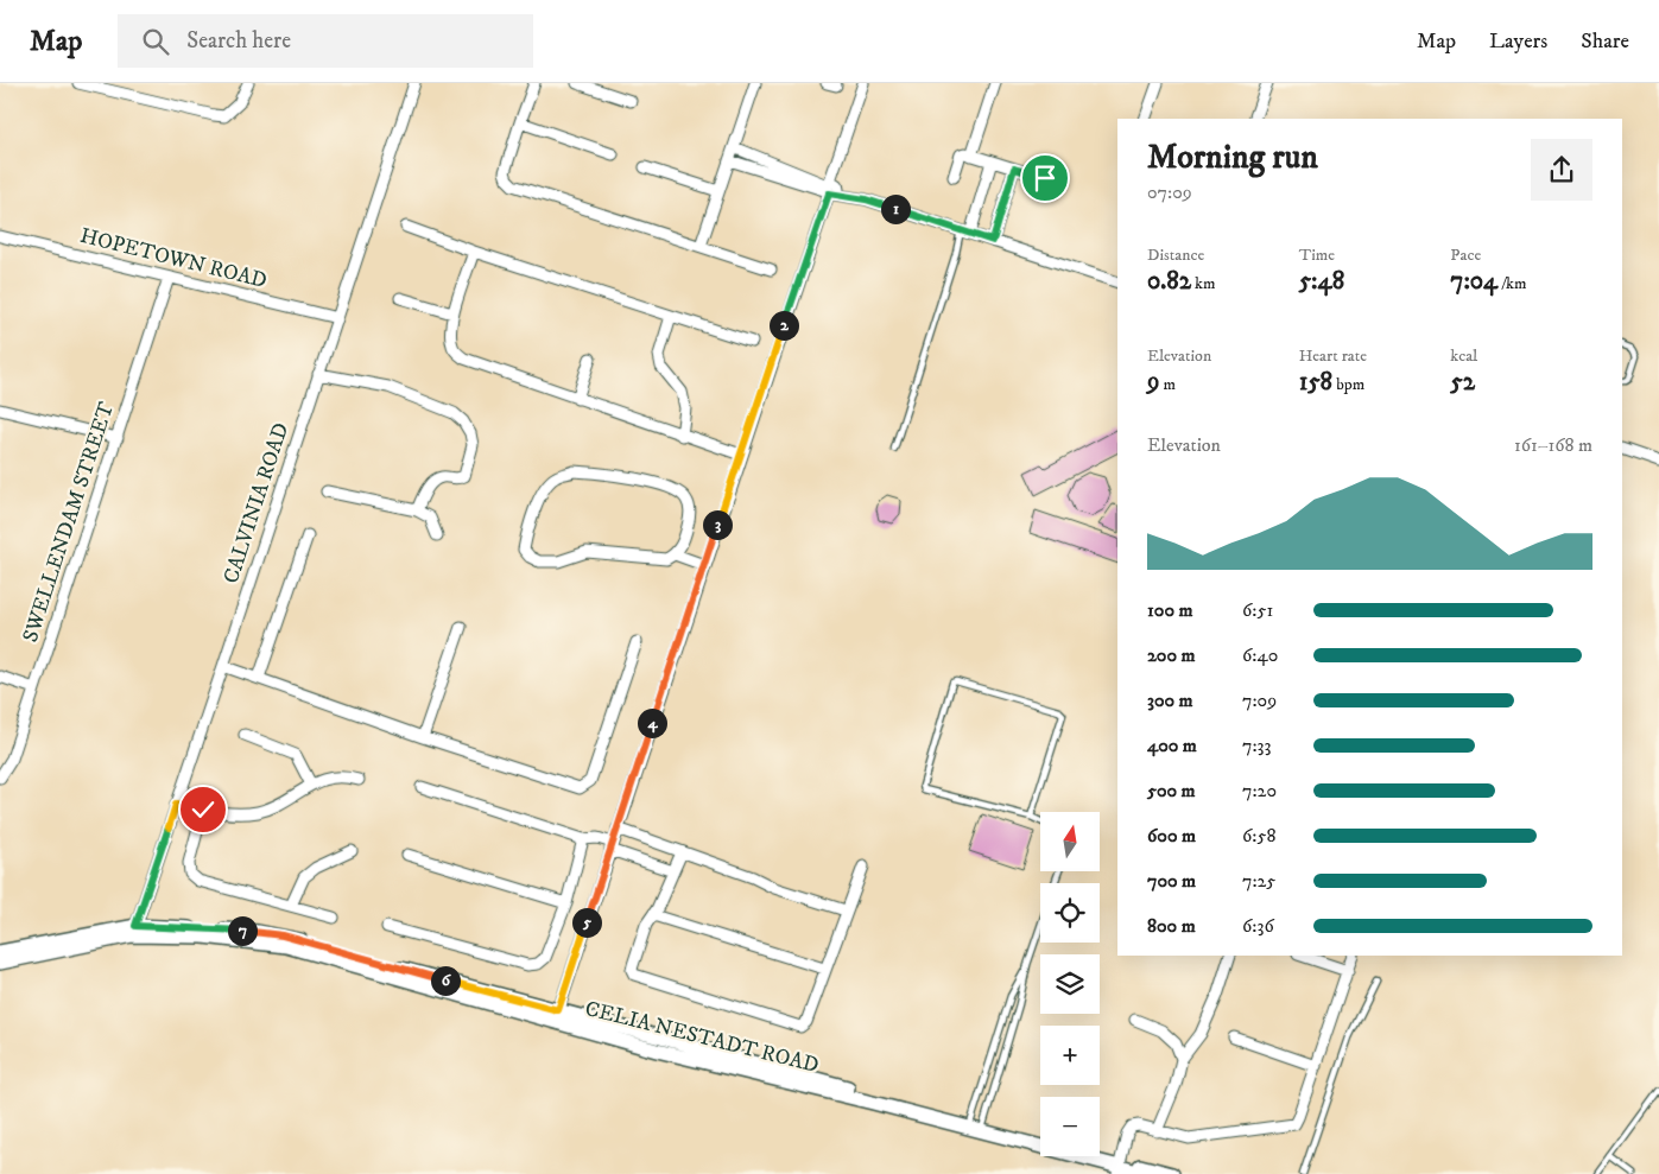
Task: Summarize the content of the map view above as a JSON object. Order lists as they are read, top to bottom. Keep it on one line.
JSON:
{"streets":{"street":["HOPETOWN ROAD","CALVINIA ROAD","SWELLENDAM STREET","CELIA NESTADT ROAD"]},"crossings":[["HOPETOWN ROAD","CALVINIA ROAD"],["HOPETOWN ROAD","SWELLENDAM STREET"],["CALVINIA ROAD","CELIA NESTADT ROAD"]],"north":"top","page":{"header":"Map","search":"Search here","nav":["Map","Layers","Share"],"heading":["Morning run","07:09"],"pins":["1","2","3","4","5","7","6"],"stats":[["Distance","0.82 km"],["Time","5:48"],["Pace","7:04 /km"],["Elevation","9 m"],["Heart rate","158 bpm"],["kcal","52"]],"chart":["Elevation","161–168 m"],"list":[{"name":"100 m","note":"6:51"},{"name":"200 m","note":"6:40"},{"name":"300 m","note":"7:09"},{"name":"400 m","note":"7:33"},{"name":"500 m","note":"7:20"},{"name":"600 m","note":"6:58"},{"name":"700 m","note":"7:25"},{"name":"800 m","note":"6:36"}],"map_buttons":["+","−"]}}
